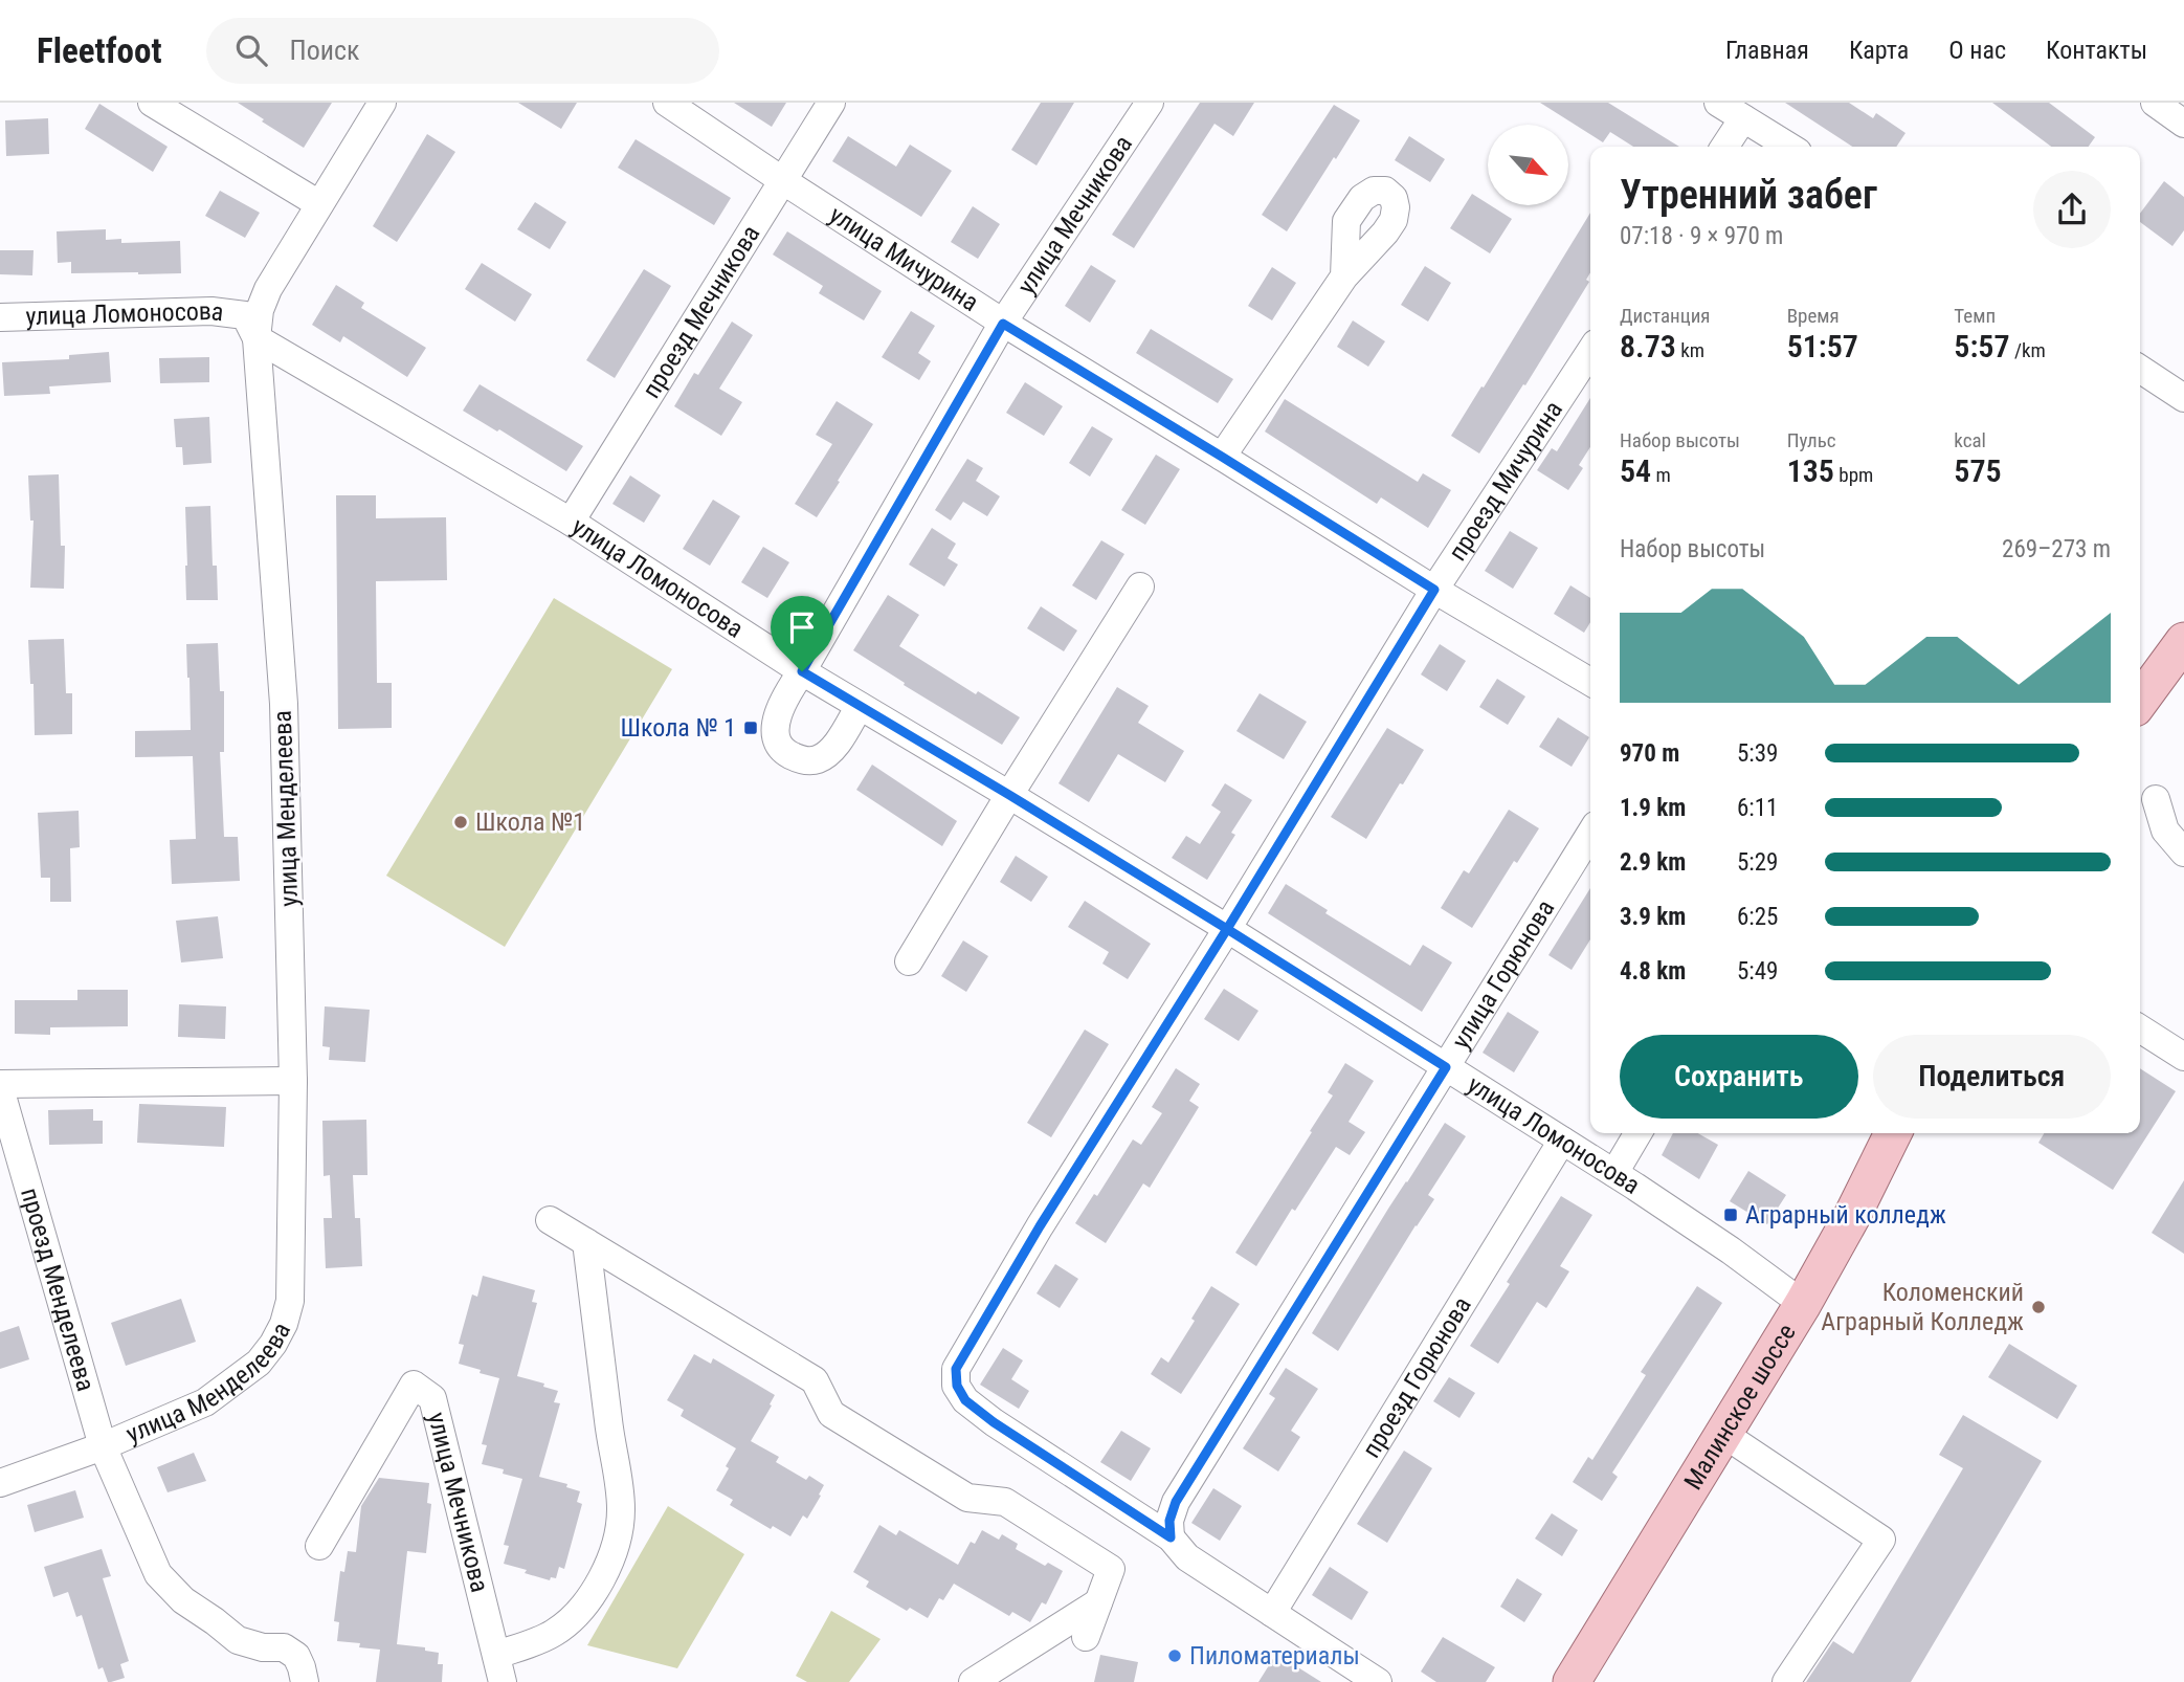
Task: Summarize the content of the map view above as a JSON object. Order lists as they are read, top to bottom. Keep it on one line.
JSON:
{"streets":{"main road":["Малинское шоссе"],"street":["улица Мечникова","улица Мичурина","проезд Мечникова","улица Ломоносова","проезд Мичурина","улица Менделеева","улица Горюнова","проезд Менделеева","проезд Горюнова"]},"crossings":[["улица Мечникова","улица Мичурина"],["улица Мечникова","улица Ломоносова"],["улица Мичурина","проезд Мечникова"],["улица Мичурина","проезд Мичурина"],["проезд Мечникова","улица Ломоносова"],["улица Ломоносова","проезд Мичурина"],["улица Ломоносова","улица Менделеева"],["улица Ломоносова","улица Горюнова"],["улица Ломоносова","проезд Горюнова"],["улица Ломоносова","Малинское шоссе"],["проезд Мичурина","улица Горюнова"],["улица Менделеева","проезд Менделеева"]],"places":{"transit":["Школа № 1","Аграрный колледж"],"other":["Школа №1","Коломенский Аграрный Колледж","Пиломатериалы"]},"north":"bottom right","page":{"header":"Fleetfoot","search":"Поиск","nav":["Главная","Карта","О нас","Контакты"],"heading":["Утренний забег","07:18 · 9 × 970 m"],"stats":[["Дистанция","8.73 km"],["Время","51:57"],["Темп","5:57 /km"],["Набор высоты","54 m"],["Пульс","135 bpm"],["kcal","575"]],"chart":["Набор высоты","269–273 m"],"list":[{"name":"970 m","note":"5:39"},{"name":"1.9 km","note":"6:11"},{"name":"2.9 km","note":"5:29"},{"name":"3.9 km","note":"6:25"},{"name":"4.8 km","note":"5:49"}],"buttons":["Сохранить","Поделиться"]}}
